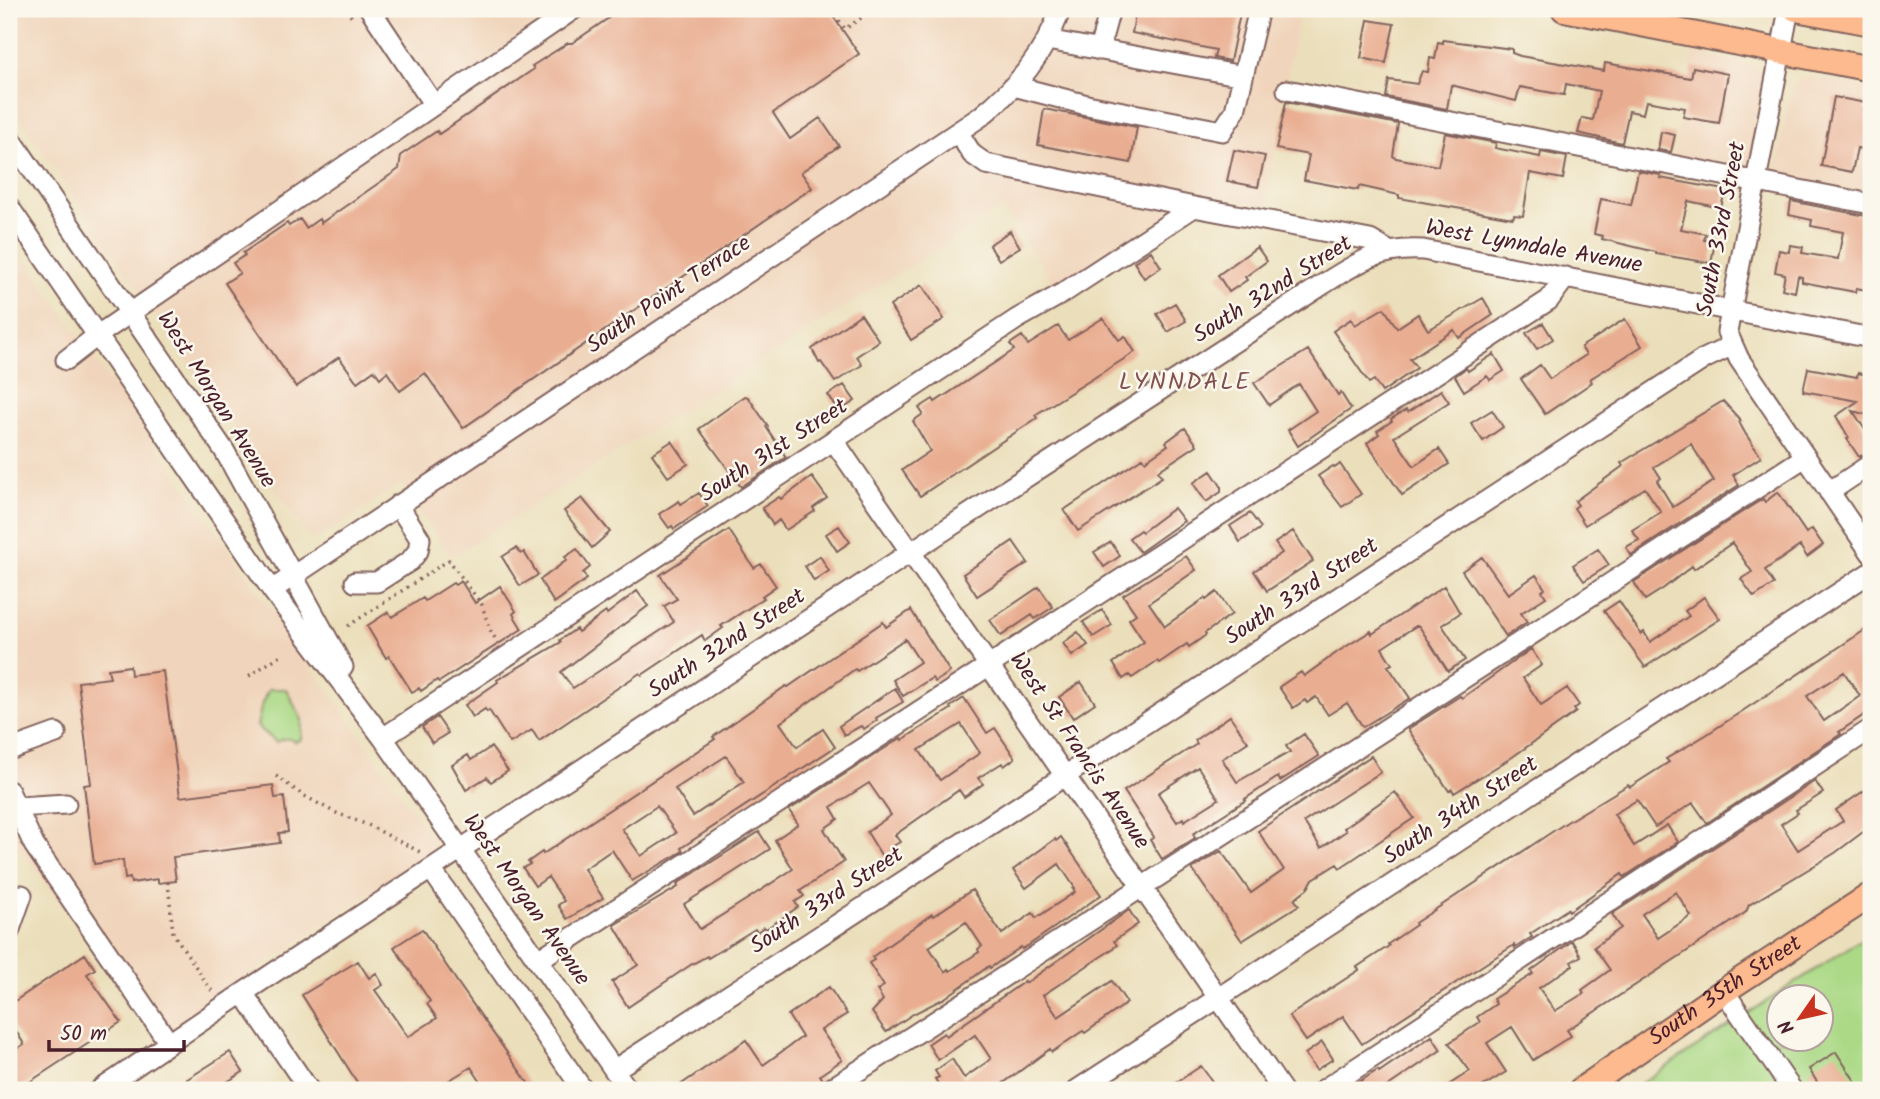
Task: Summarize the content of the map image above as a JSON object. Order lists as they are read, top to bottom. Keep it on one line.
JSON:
{"streets":{"main road":["South 35th Street"],"street":["South 33rd Street","West Lynndale Avenue","South 32nd Street","South Point Terrace","West Morgan Avenue","South 31st Street","West St Francis Avenue","South 34th Street"]},"crossings":[["South 33rd Street","West Lynndale Avenue"],["South 33rd Street","West Morgan Avenue"],["South 33rd Street","West St Francis Avenue"],["West Lynndale Avenue","South 32nd Street"],["West Lynndale Avenue","South Point Terrace"],["West Lynndale Avenue","South 31st Street"],["South 32nd Street","West Morgan Avenue"],["South 32nd Street","West St Francis Avenue"],["South Point Terrace","West Morgan Avenue"],["West Morgan Avenue","South 31st Street"],["South 31st Street","West St Francis Avenue"],["West St Francis Avenue","South 34th Street"]],"districts":["LYNNDALE"],"scale_bar":"50 m","north":"bottom left"}
